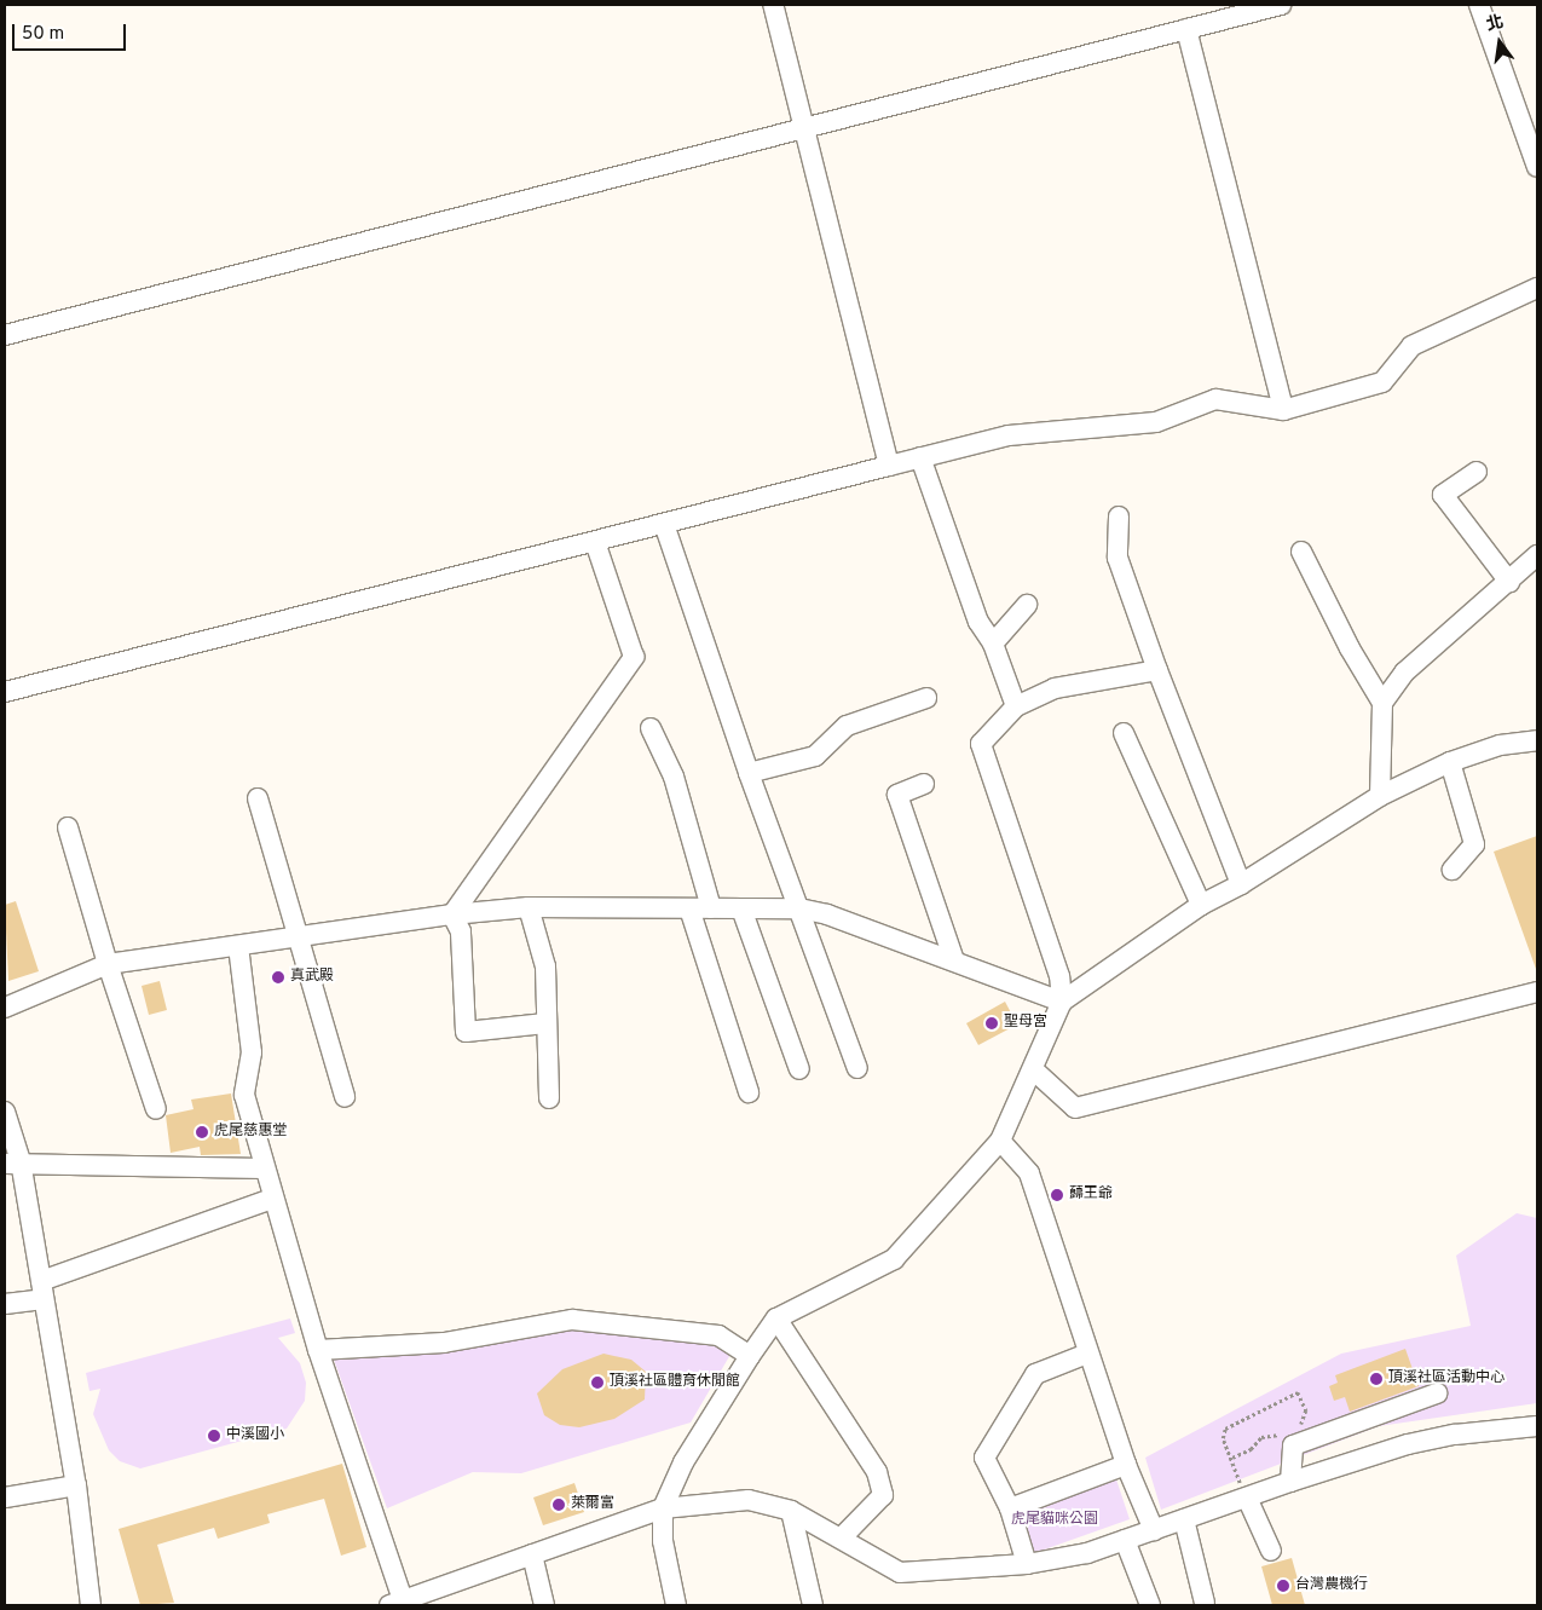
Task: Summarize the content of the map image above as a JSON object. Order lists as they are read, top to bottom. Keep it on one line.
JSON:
{"parks":["虎尾貓咪公園"],"places":["真武殿","聖母宮","虎尾慈惠堂","蘬王爺","頂溪社區活動中心","頂溪社區體育休閒館","中溪國小","萊爾富","台灣農機行"],"scale_bar":"50 m","north":"top"}
